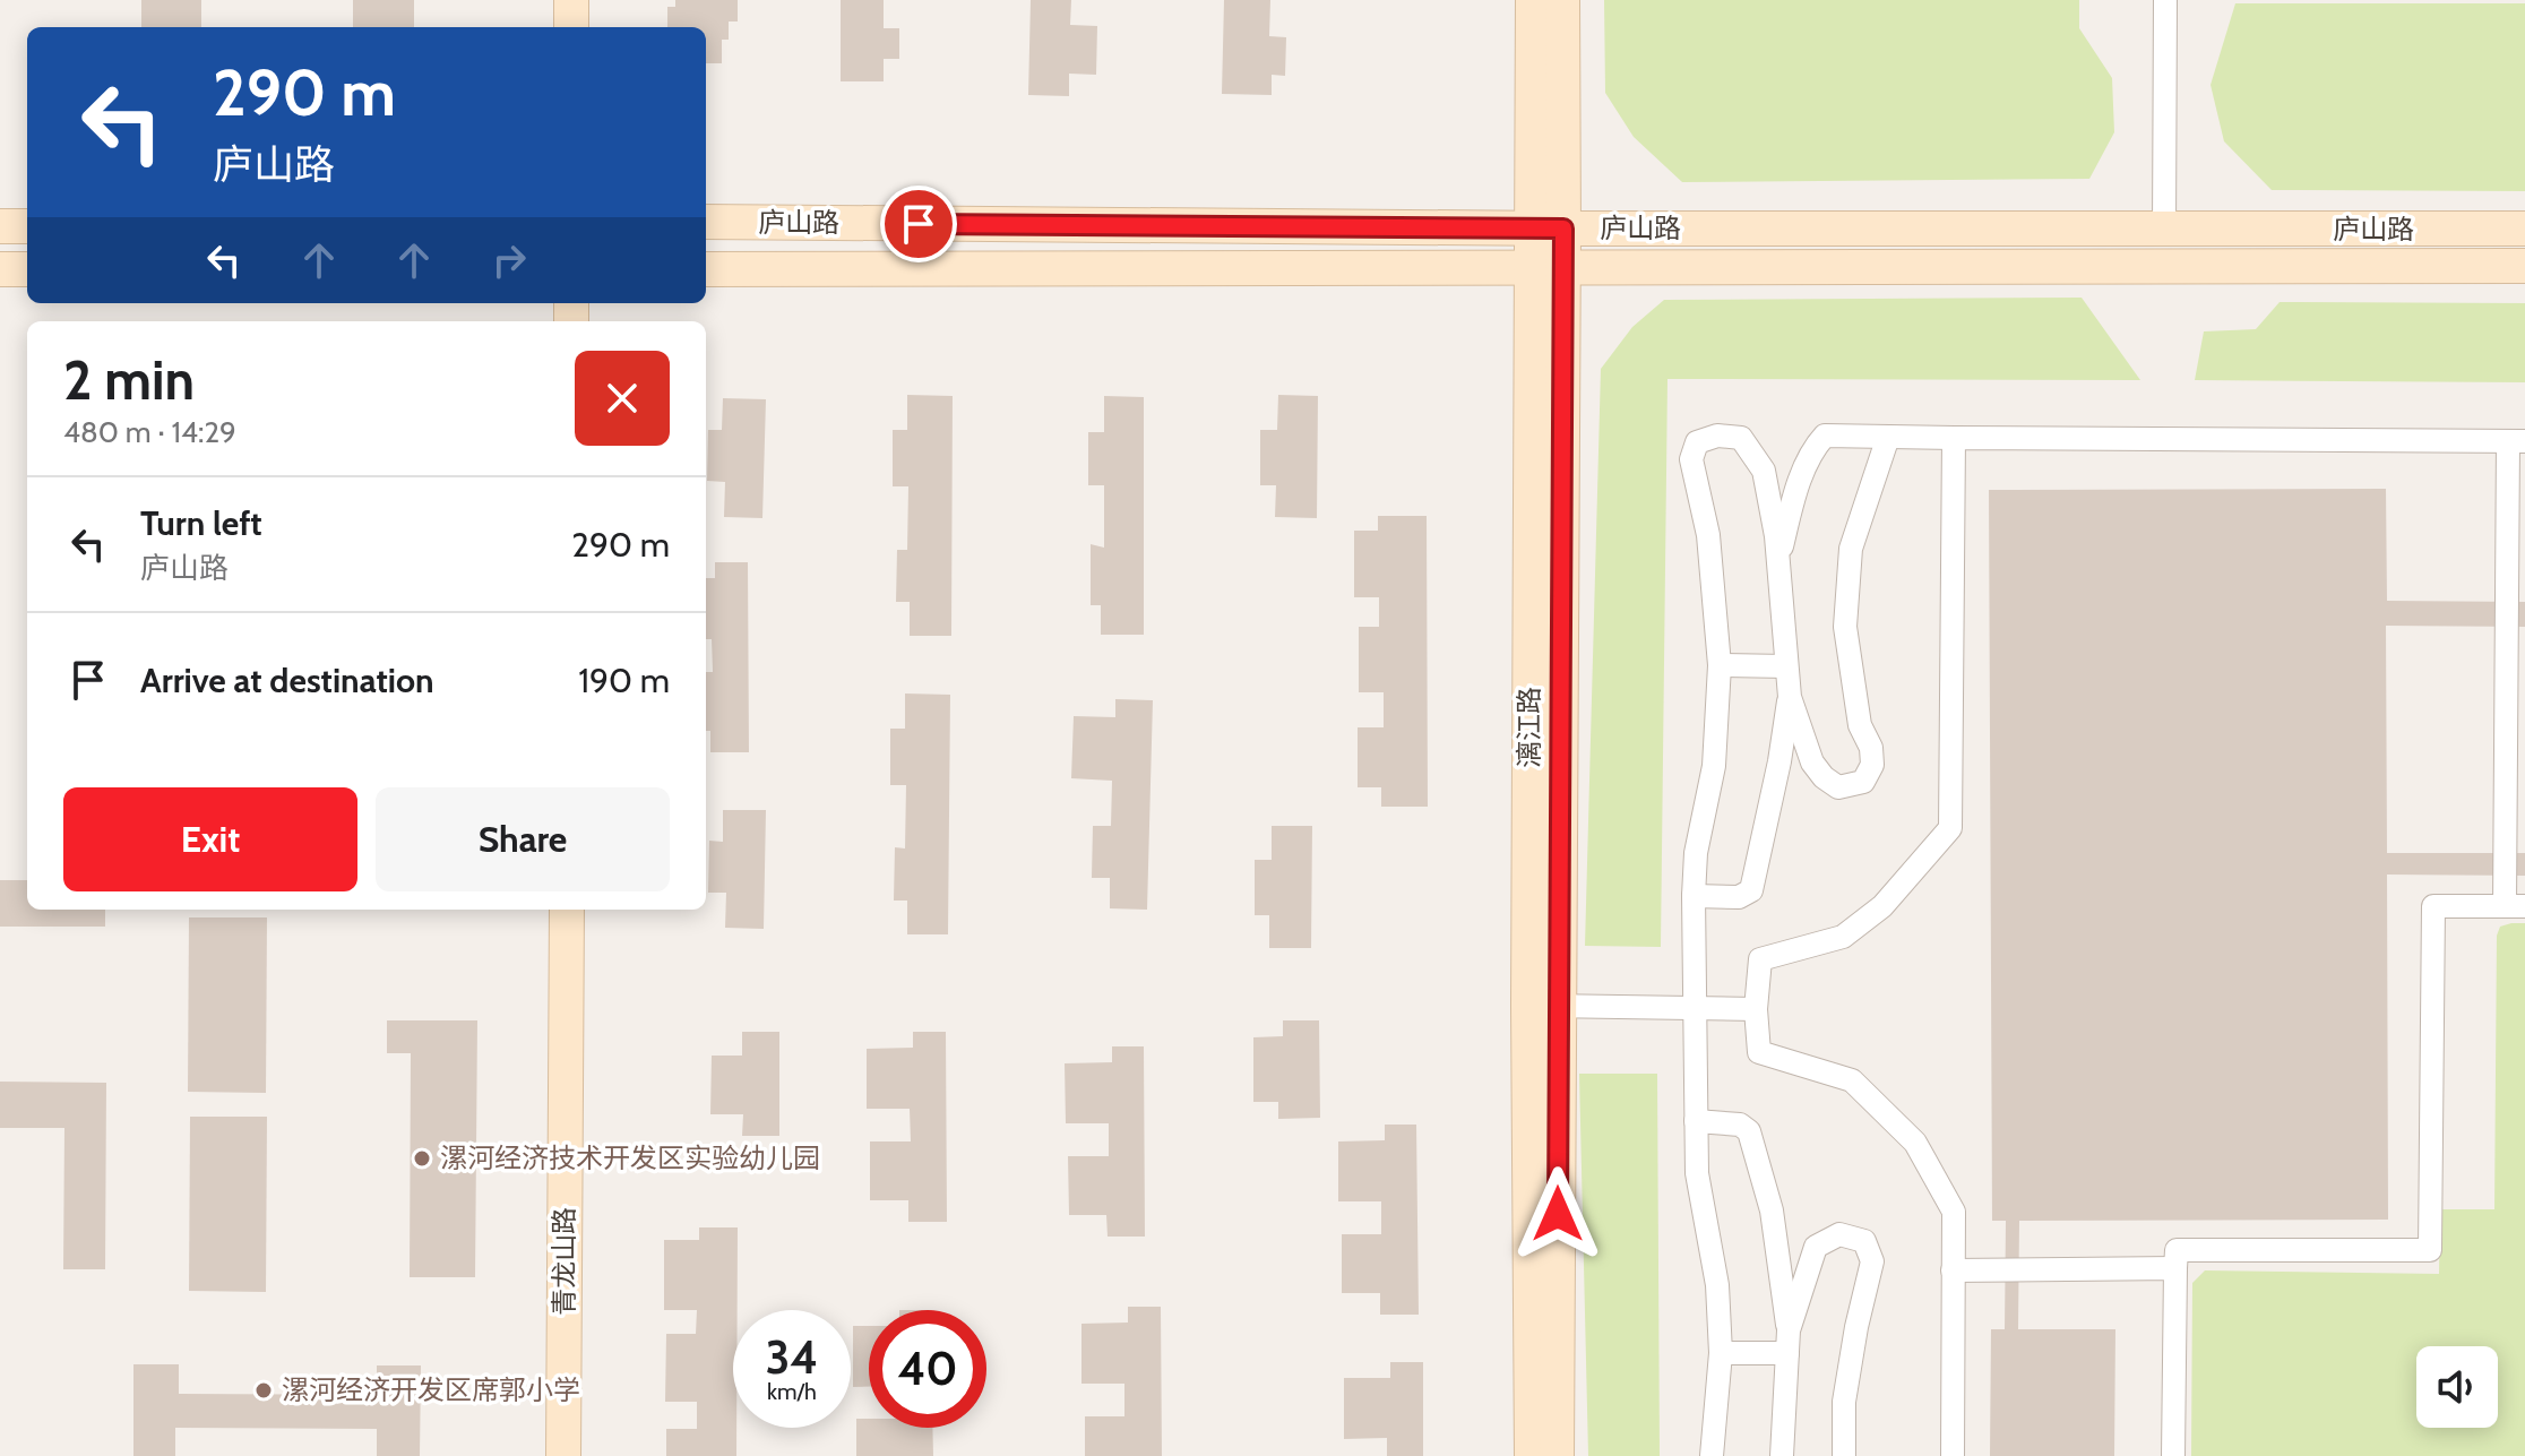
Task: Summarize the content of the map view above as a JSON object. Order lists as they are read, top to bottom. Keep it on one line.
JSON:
{"streets":{"main road":["庐山路","漓江路","青龙山路"]},"crossings":[["庐山路","漓江路"]],"places":["漯河经济技术开发区实验幼儿园","漯河经济开发区席郭小学"],"page":{"turn":["290 m","庐山路"],"heading":["2 min","480 m · 14:29"],"list":[{"name":"Turn left","note":"庐山路","value":"290 m"},{"name":"Arrive at destination","value":"190 m"}],"buttons":["Exit","Share"],"speed":"34 km/h","limit":"40"}}
